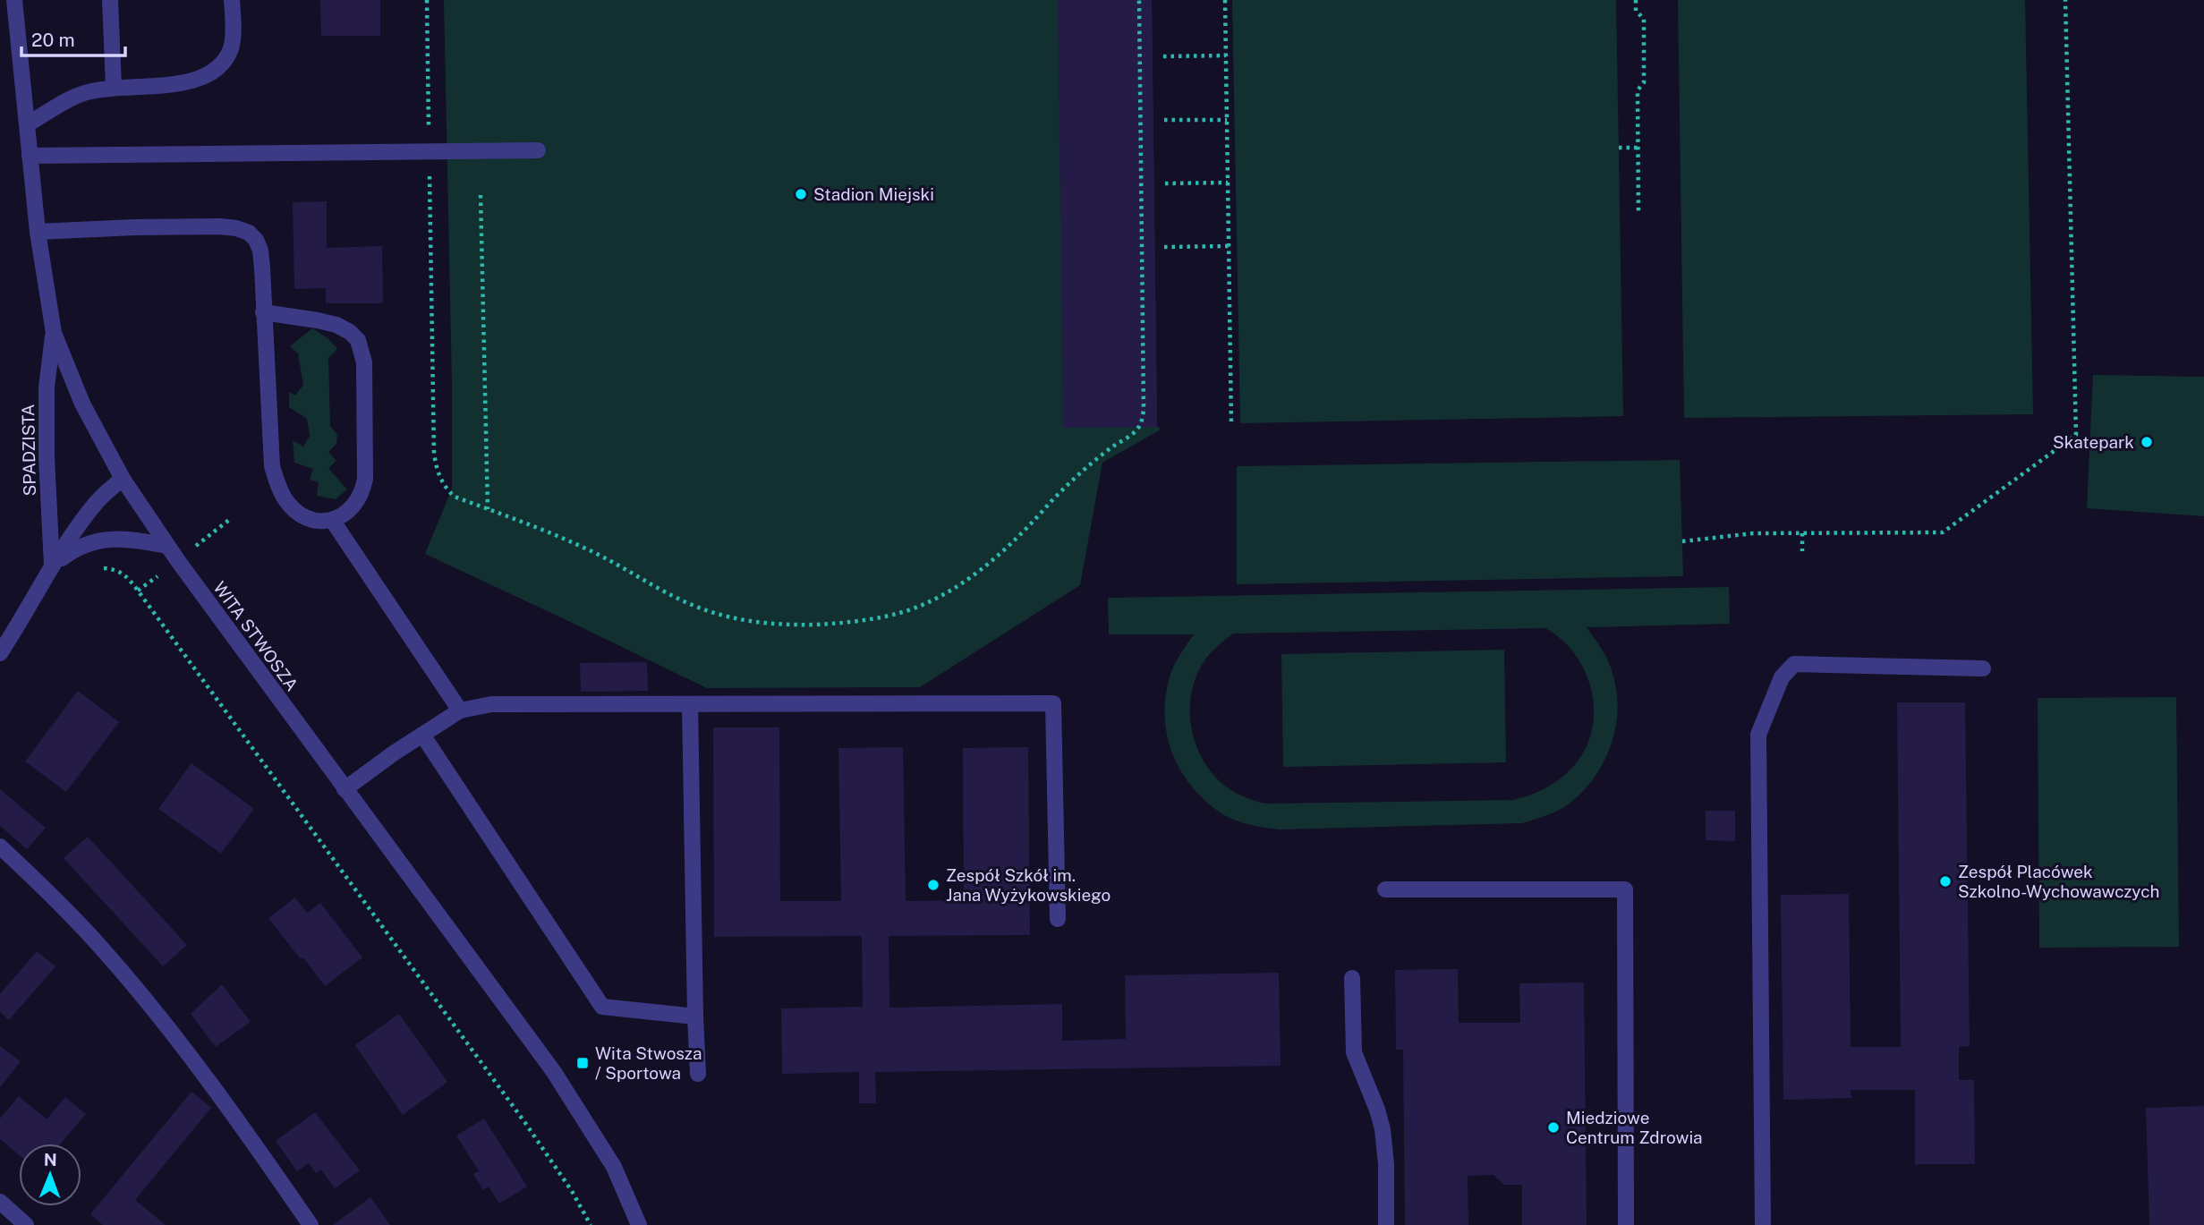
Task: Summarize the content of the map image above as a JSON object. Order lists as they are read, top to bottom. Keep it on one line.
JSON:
{"streets":{"street":["SPADZISTA","WITA STWOSZA"]},"crossings":[["SPADZISTA","WITA STWOSZA"]],"places":{"other":["Stadion Miejski","Skatepark","Zespół Placówek Szkolno-Wychowawczych","Zespół Szkół im. Jana Wyżykowskiego","Miedziowe Centrum Zdrowia"],"transit":["Wita Stwosza / Sportowa"]},"scale_bar":"20 m","north":"top"}
